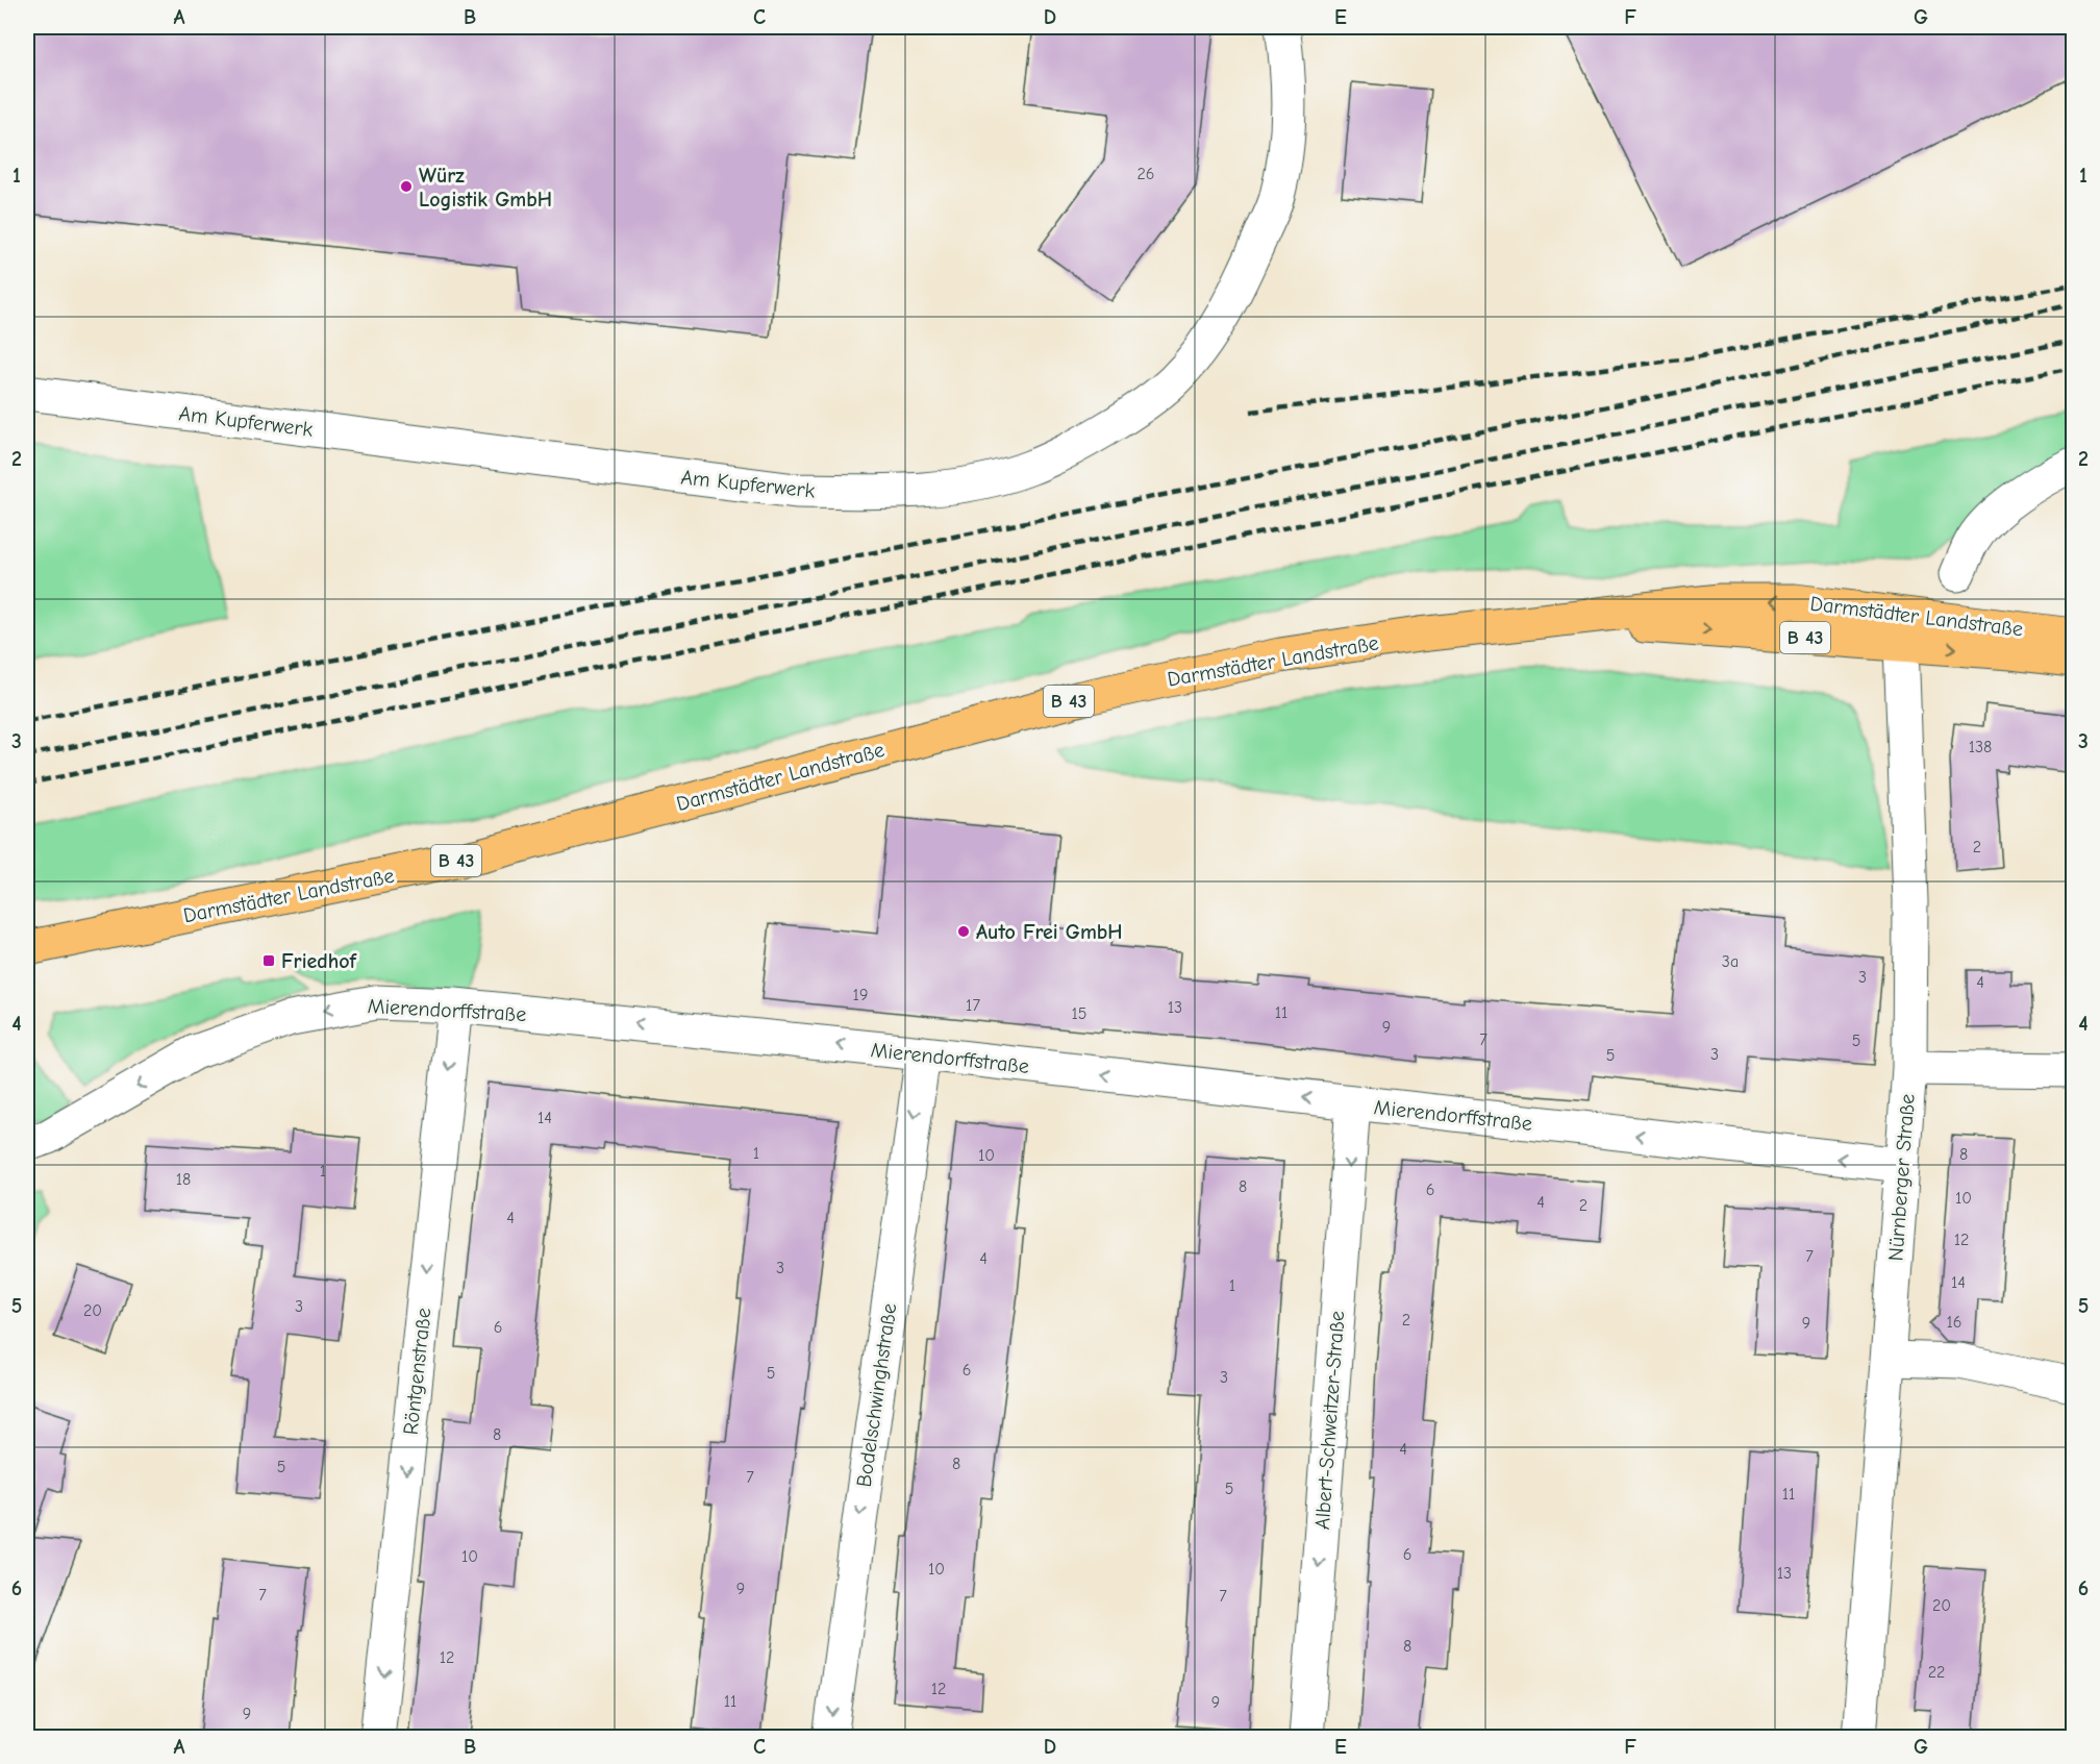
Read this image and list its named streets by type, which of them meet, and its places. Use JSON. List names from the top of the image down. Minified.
{"streets":{"main road":["Darmstädter Landstraße","B 43"],"street":["Am Kupferwerk","Mierendorffstraße","Nürnberger Straße","Röntgenstraße","Bodelschwinghstraße","Albert-Schweitzer-Straße"]},"crossings":[["Darmstädter Landstraße","Nürnberger Straße"],["Mierendorffstraße","Nürnberger Straße"],["Mierendorffstraße","Röntgenstraße"],["Mierendorffstraße","Bodelschwinghstraße"],["Mierendorffstraße","Albert-Schweitzer-Straße"]],"one_way":["Mierendorffstraße","Röntgenstraße","Bodelschwinghstraße","Albert-Schweitzer-Straße"],"places":{"other":["Würz Logistik GmbH","Auto Frei GmbH"],"transit":["Friedhof"]},"house_numbers":["26","138","2","3a","3","4","19","17","13","11","15","9","7","5","3","5","14","1","8","10","1","18","8","6","10","4","2","4","12","7","4","3","14","1","3","20","2","16","9","6","6","5","3","8","4","8","5","7","5","11","6","10","10","13","9","7","7","20","8","12","22","12","11","9","9"],"grid":{"columns":["A","B","C","D","E","F","G"],"rows":["1","2","3","4","5","6"]}}
